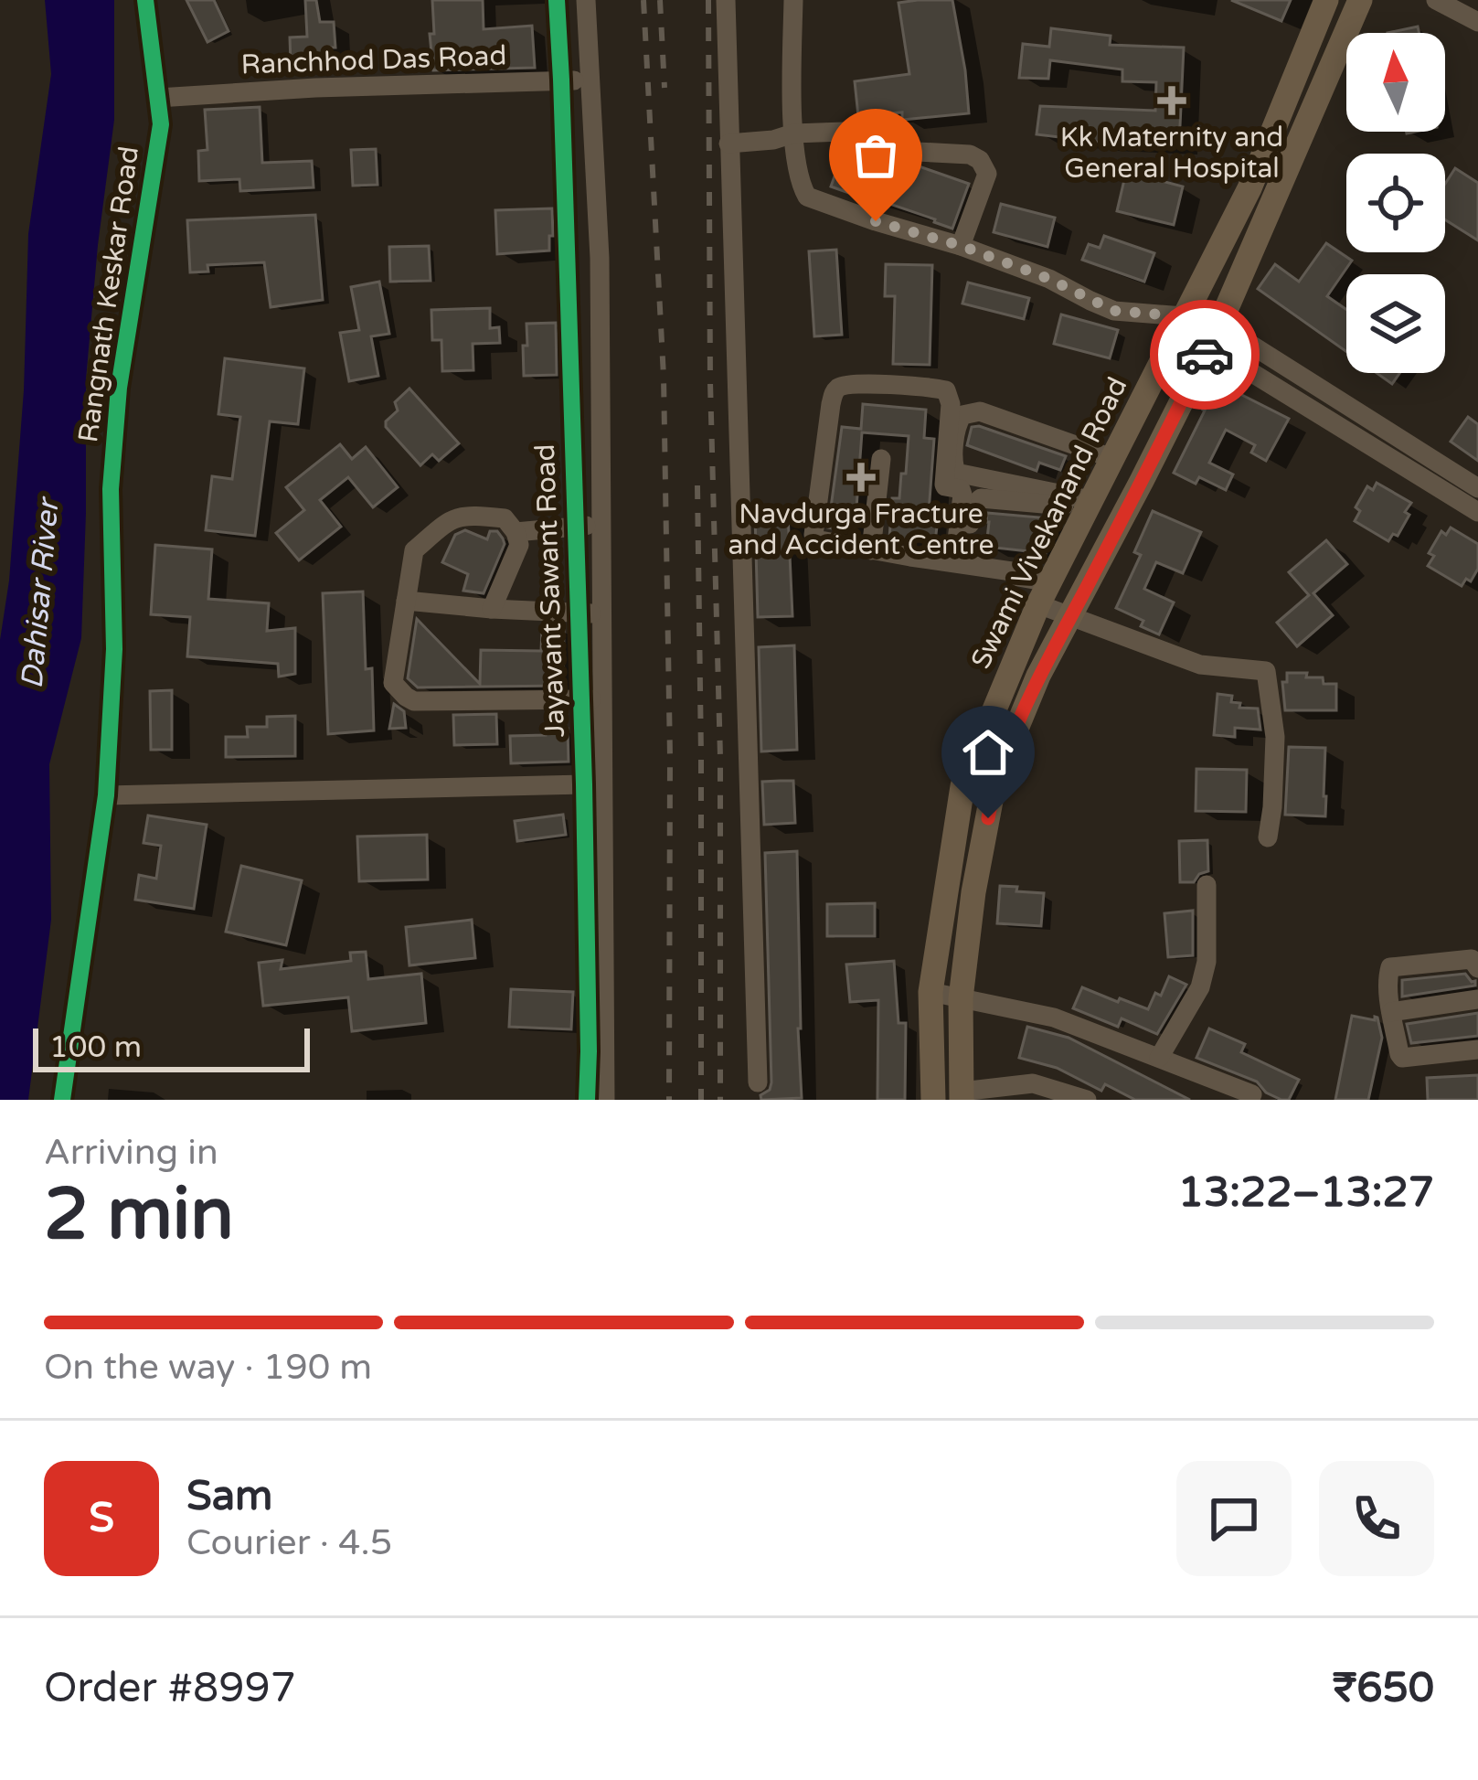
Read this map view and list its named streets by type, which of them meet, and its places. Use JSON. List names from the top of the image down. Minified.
{"streets":{"main road":["Swami Vivekanand Road"],"street":["Ranchhod Das Road","Rangnath Keskar Road","Jayavant Sawant Road"]},"crossings":[["Ranchhod Das Road","Rangnath Keskar Road"],["Ranchhod Das Road","Jayavant Sawant Road"]],"water":["Dahisar River"],"places":{"health":["Kk Maternity and General Hospital","Navdurga Fracture and Accident Centre"]},"scale_bar":"100 m","north":"top","page":{"scale":"100 m","heading":["2 min","Arriving in","13:22–13:27"],"panel":["Sam","Courier · 4.5","Order #8997","₹650"],"bar":"On the way · 190 m","round":"S"}}
